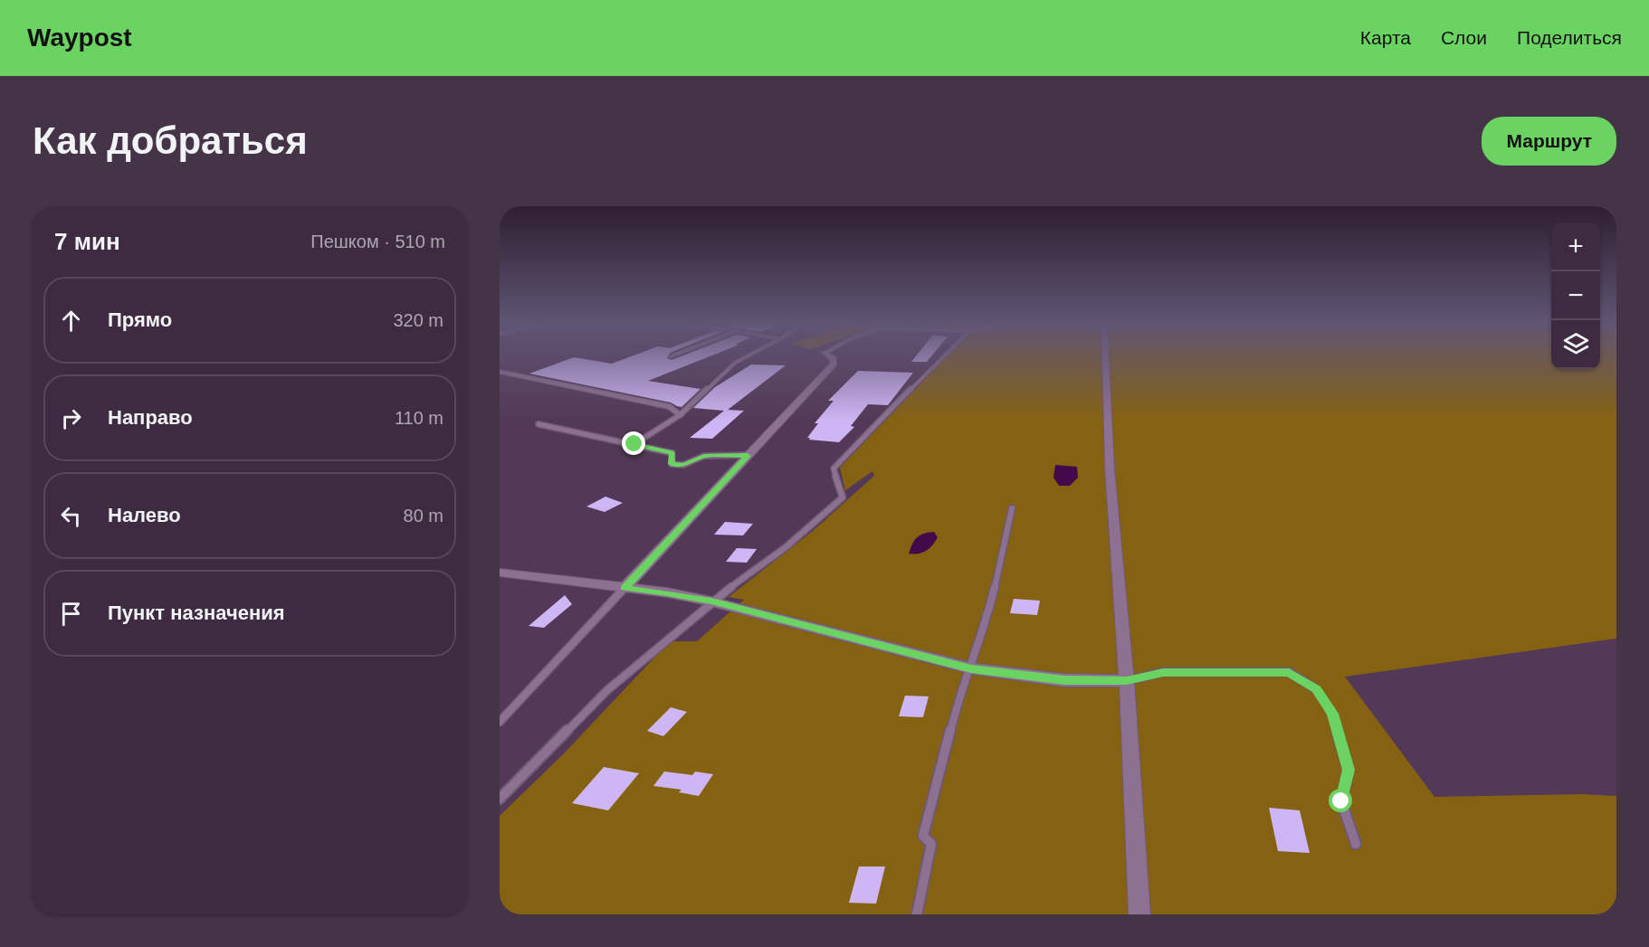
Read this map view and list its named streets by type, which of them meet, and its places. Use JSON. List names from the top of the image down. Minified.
{"page":{"header":"Waypost","nav":["Карта","Слои","Поделиться"],"buttons":"Маршрут","title":"Как добраться","heading":["7 мин","Пешком · 510 m"],"map_buttons":["+","−"],"list":[["Прямо","320 m"],["Направо","110 m"],["Налево","80 m"],"Пункт назначения"]}}
